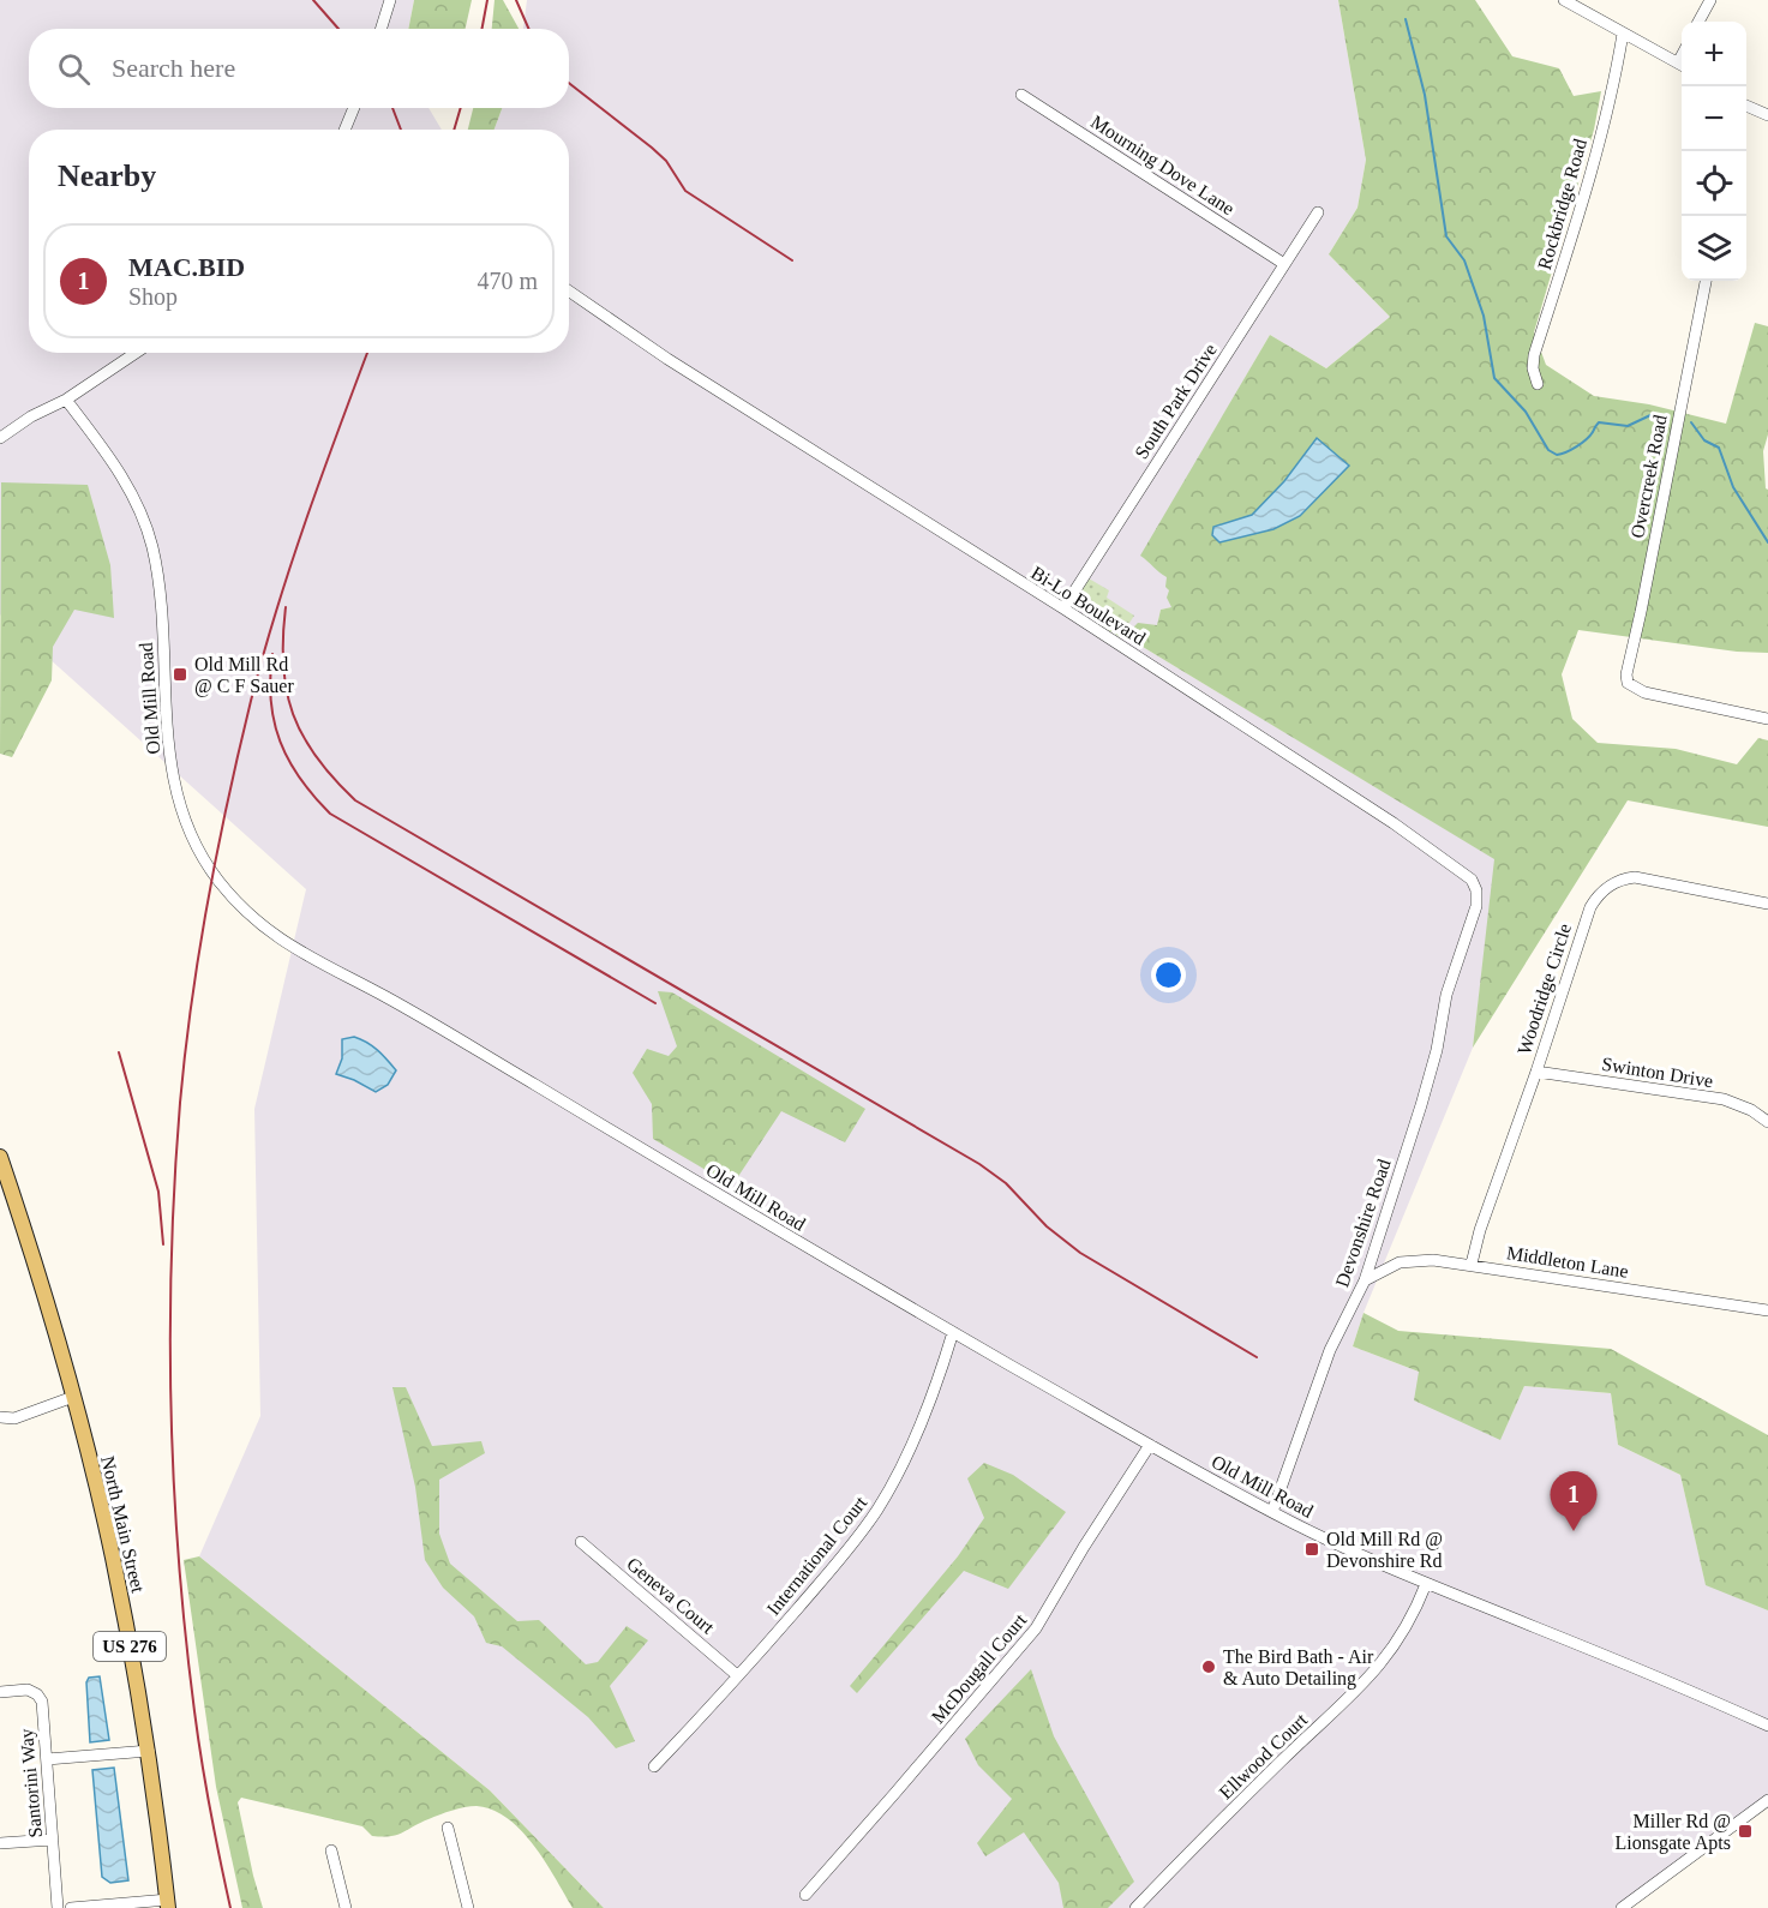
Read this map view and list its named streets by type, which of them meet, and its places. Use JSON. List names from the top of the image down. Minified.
{"streets":{"main road":["North Main Street","US 276"],"street":["Mourning Dove Lane","Rockbridge Road","South Park Drive","Overcreek Road","Bi-Lo Boulevard","Old Mill Road","Woodridge Circle","Swinton Drive","Devonshire Road","Middleton Lane","International Court","Geneva Court","McDougall Court","Ellwood Court","Santorini Way"]},"crossings":[["Mourning Dove Lane","South Park Drive"],["South Park Drive","Bi-Lo Boulevard"],["Bi-Lo Boulevard","Devonshire Road"],["Old Mill Road","Devonshire Road"],["Old Mill Road","International Court"],["Old Mill Road","McDougall Court"],["Old Mill Road","Ellwood Court"],["Woodridge Circle","Swinton Drive"],["Woodridge Circle","Middleton Lane"],["Devonshire Road","Middleton Lane"],["International Court","Geneva Court"]],"places":{"transit":["Old Mill Rd @ C F Sauer","Old Mill Rd @ Devonshire Rd","Miller Rd @ Lionsgate Apts"],"other":["The Bird Bath - Air & Auto Detailing"]},"page":{"map_buttons":["+","−"],"search":"Search here","heading":"Nearby","list":[{"mark":"1","name":"MAC.BID","note":"Shop","value":"470 m"}],"pins":"1"}}
